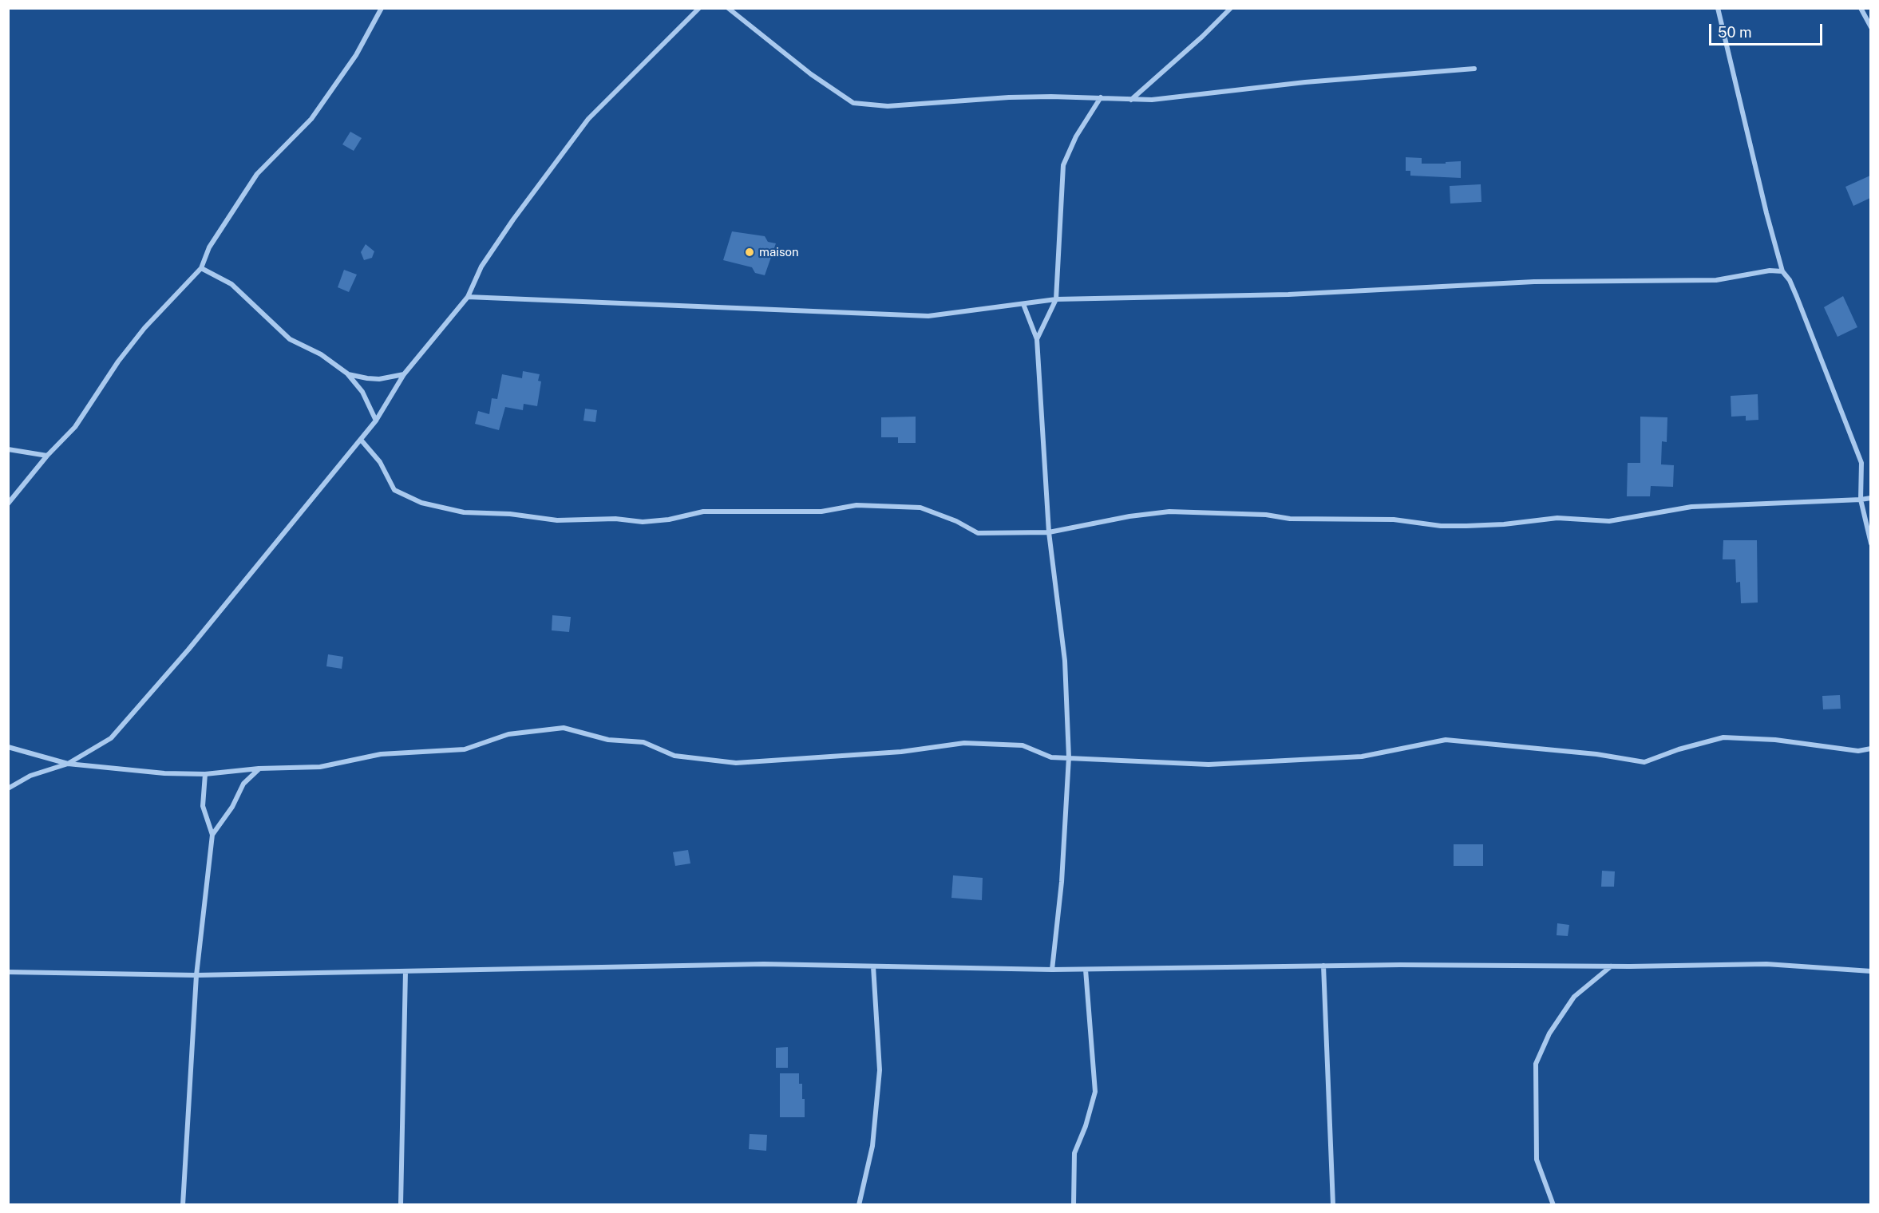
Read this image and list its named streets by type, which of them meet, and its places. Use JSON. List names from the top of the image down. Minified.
{"places":["maison"],"scale_bar":"50 m"}
